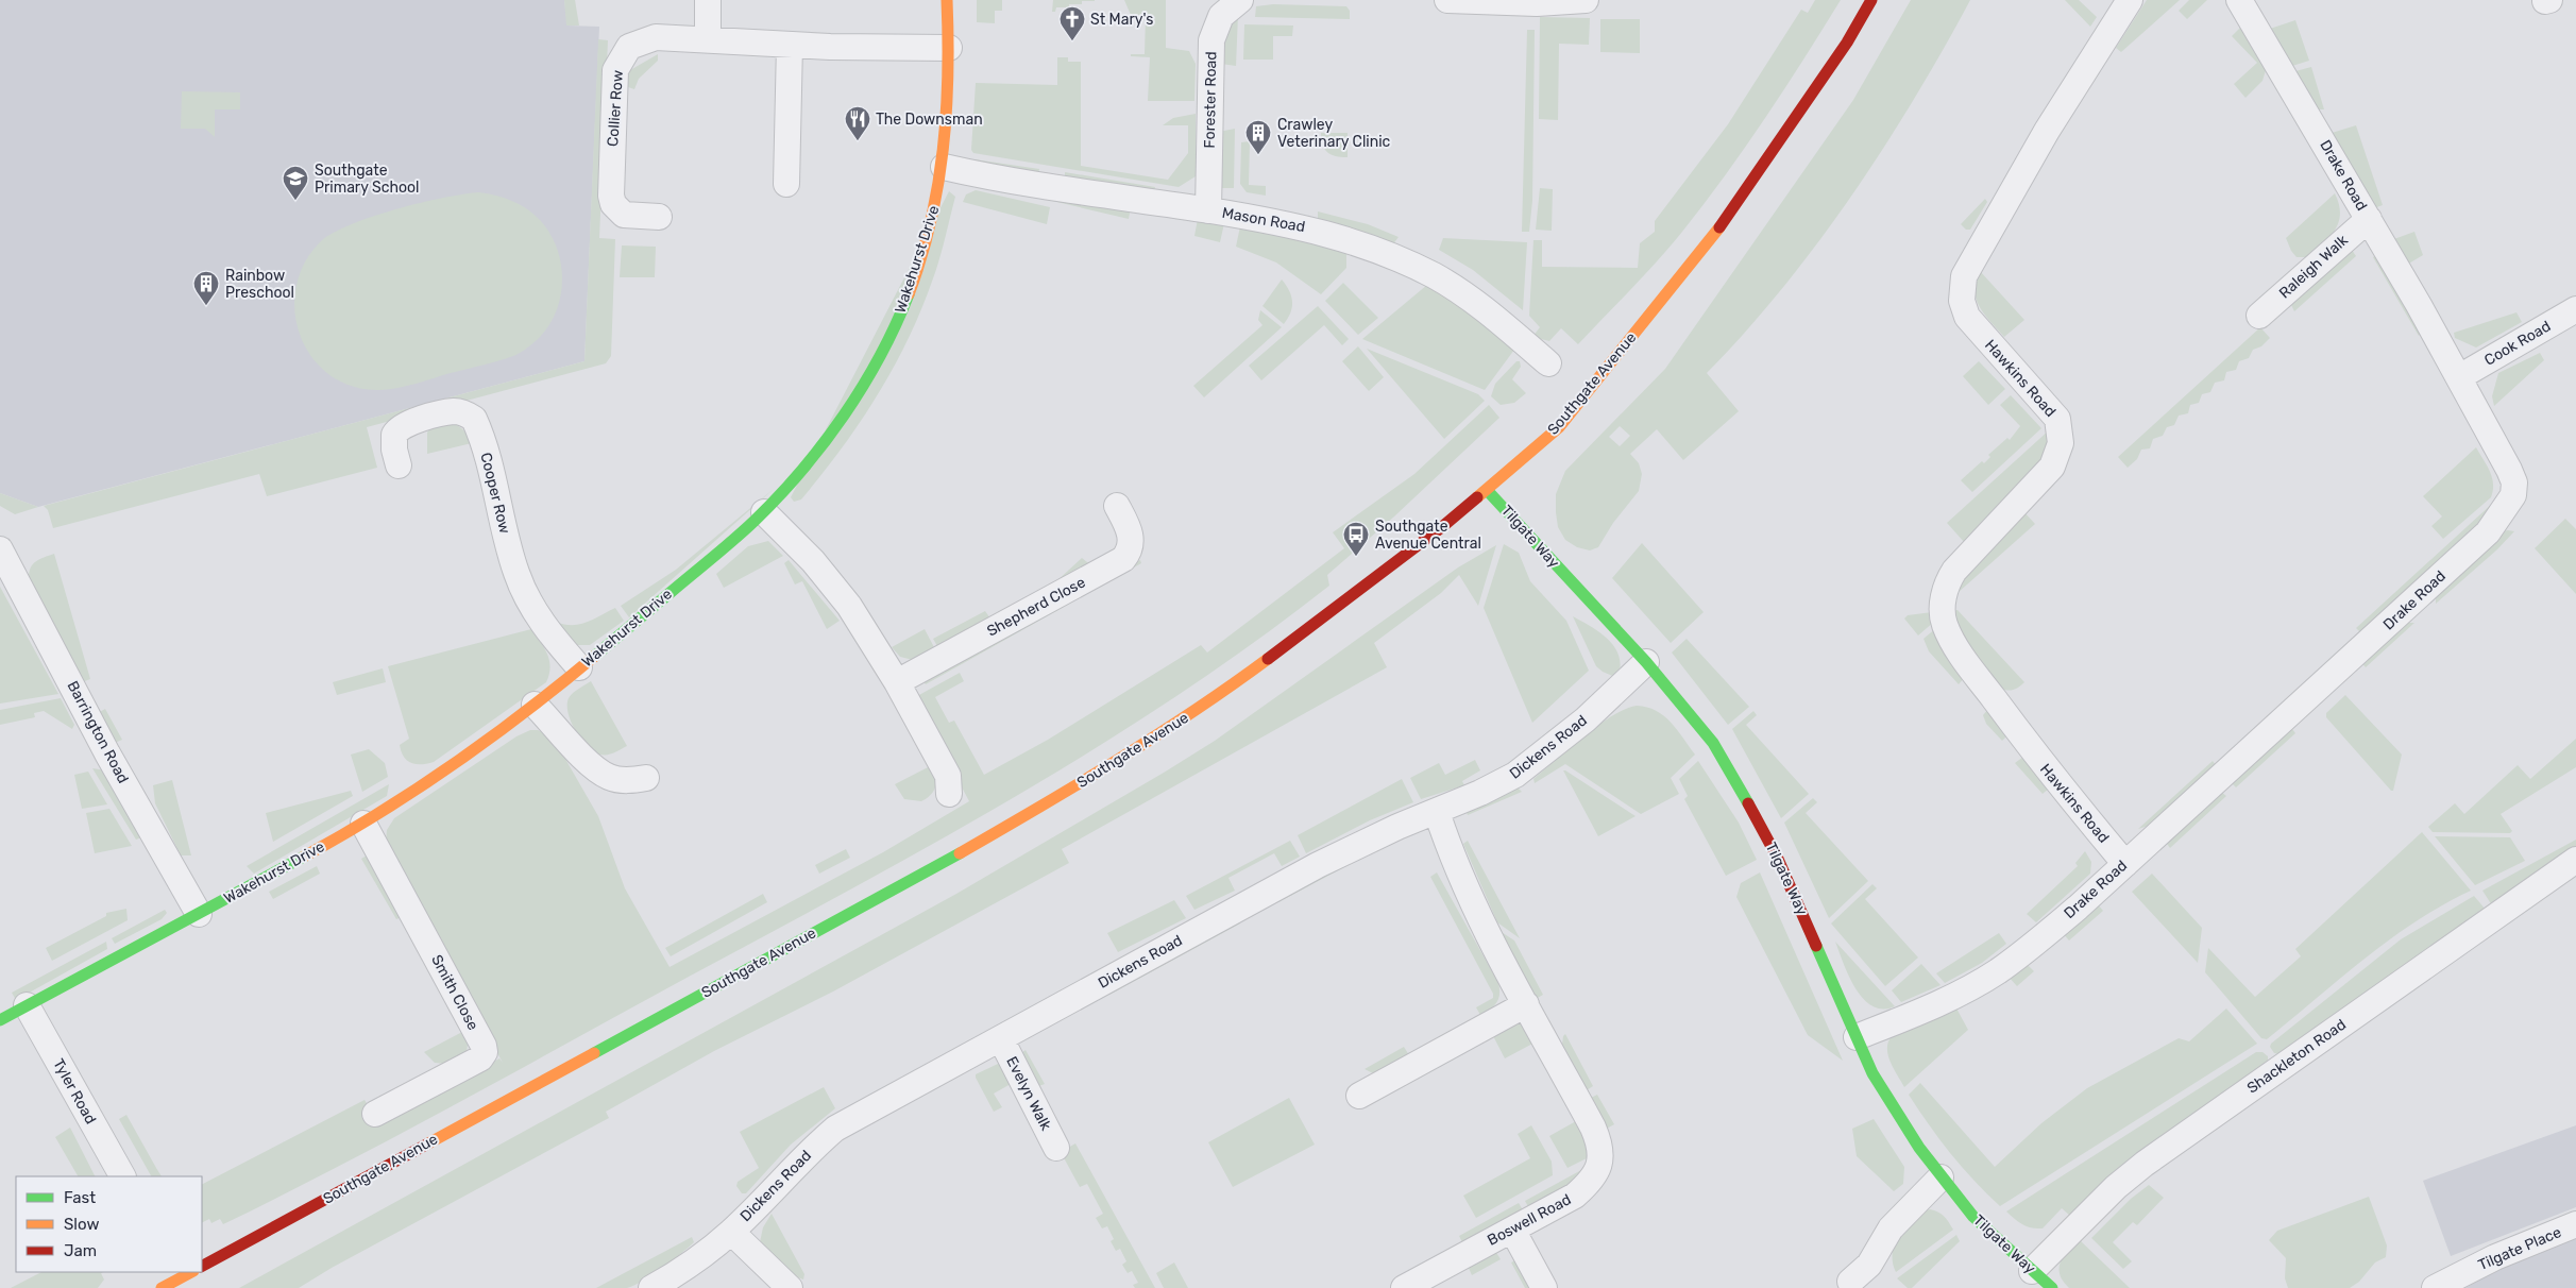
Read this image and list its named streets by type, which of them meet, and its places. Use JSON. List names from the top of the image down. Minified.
{"streets":{"street":["Forester Road","Collier Row","Drake Road","Mason Road","Wakehurst Drive","Raleigh Walk","Cook Road","Hawkins Road","Southgate Avenue","Cooper Row","Tilgate Way","Shepherd Close","Barrington Road","Dickens Road","Smith Close","Shackleton Road","Tyler Road","Evelyn Walk","Boswell Road","Tilgate Place"]},"crossings":[["Forester Road","Mason Road"],["Collier Row","Wakehurst Drive"],["Drake Road","Raleigh Walk"],["Drake Road","Cook Road"],["Drake Road","Hawkins Road"],["Drake Road","Tilgate Way"],["Mason Road","Wakehurst Drive"],["Wakehurst Drive","Cooper Row"],["Wakehurst Drive","Barrington Road"],["Wakehurst Drive","Smith Close"],["Wakehurst Drive","Tyler Road"],["Southgate Avenue","Tilgate Way"],["Tilgate Way","Dickens Road"],["Tilgate Way","Shackleton Road"],["Dickens Road","Evelyn Walk"],["Dickens Road","Boswell Road"]],"places":{"church":["St Mary's"],"restaurant":["The Downsman"],"building":["Crawley Veterinary Clinic","Rainbow Preschool"],"school or university":["Southgate Primary School"],"bus stop":["Southgate Avenue Central"]},"legend":["Fast","Slow","Jam"]}
